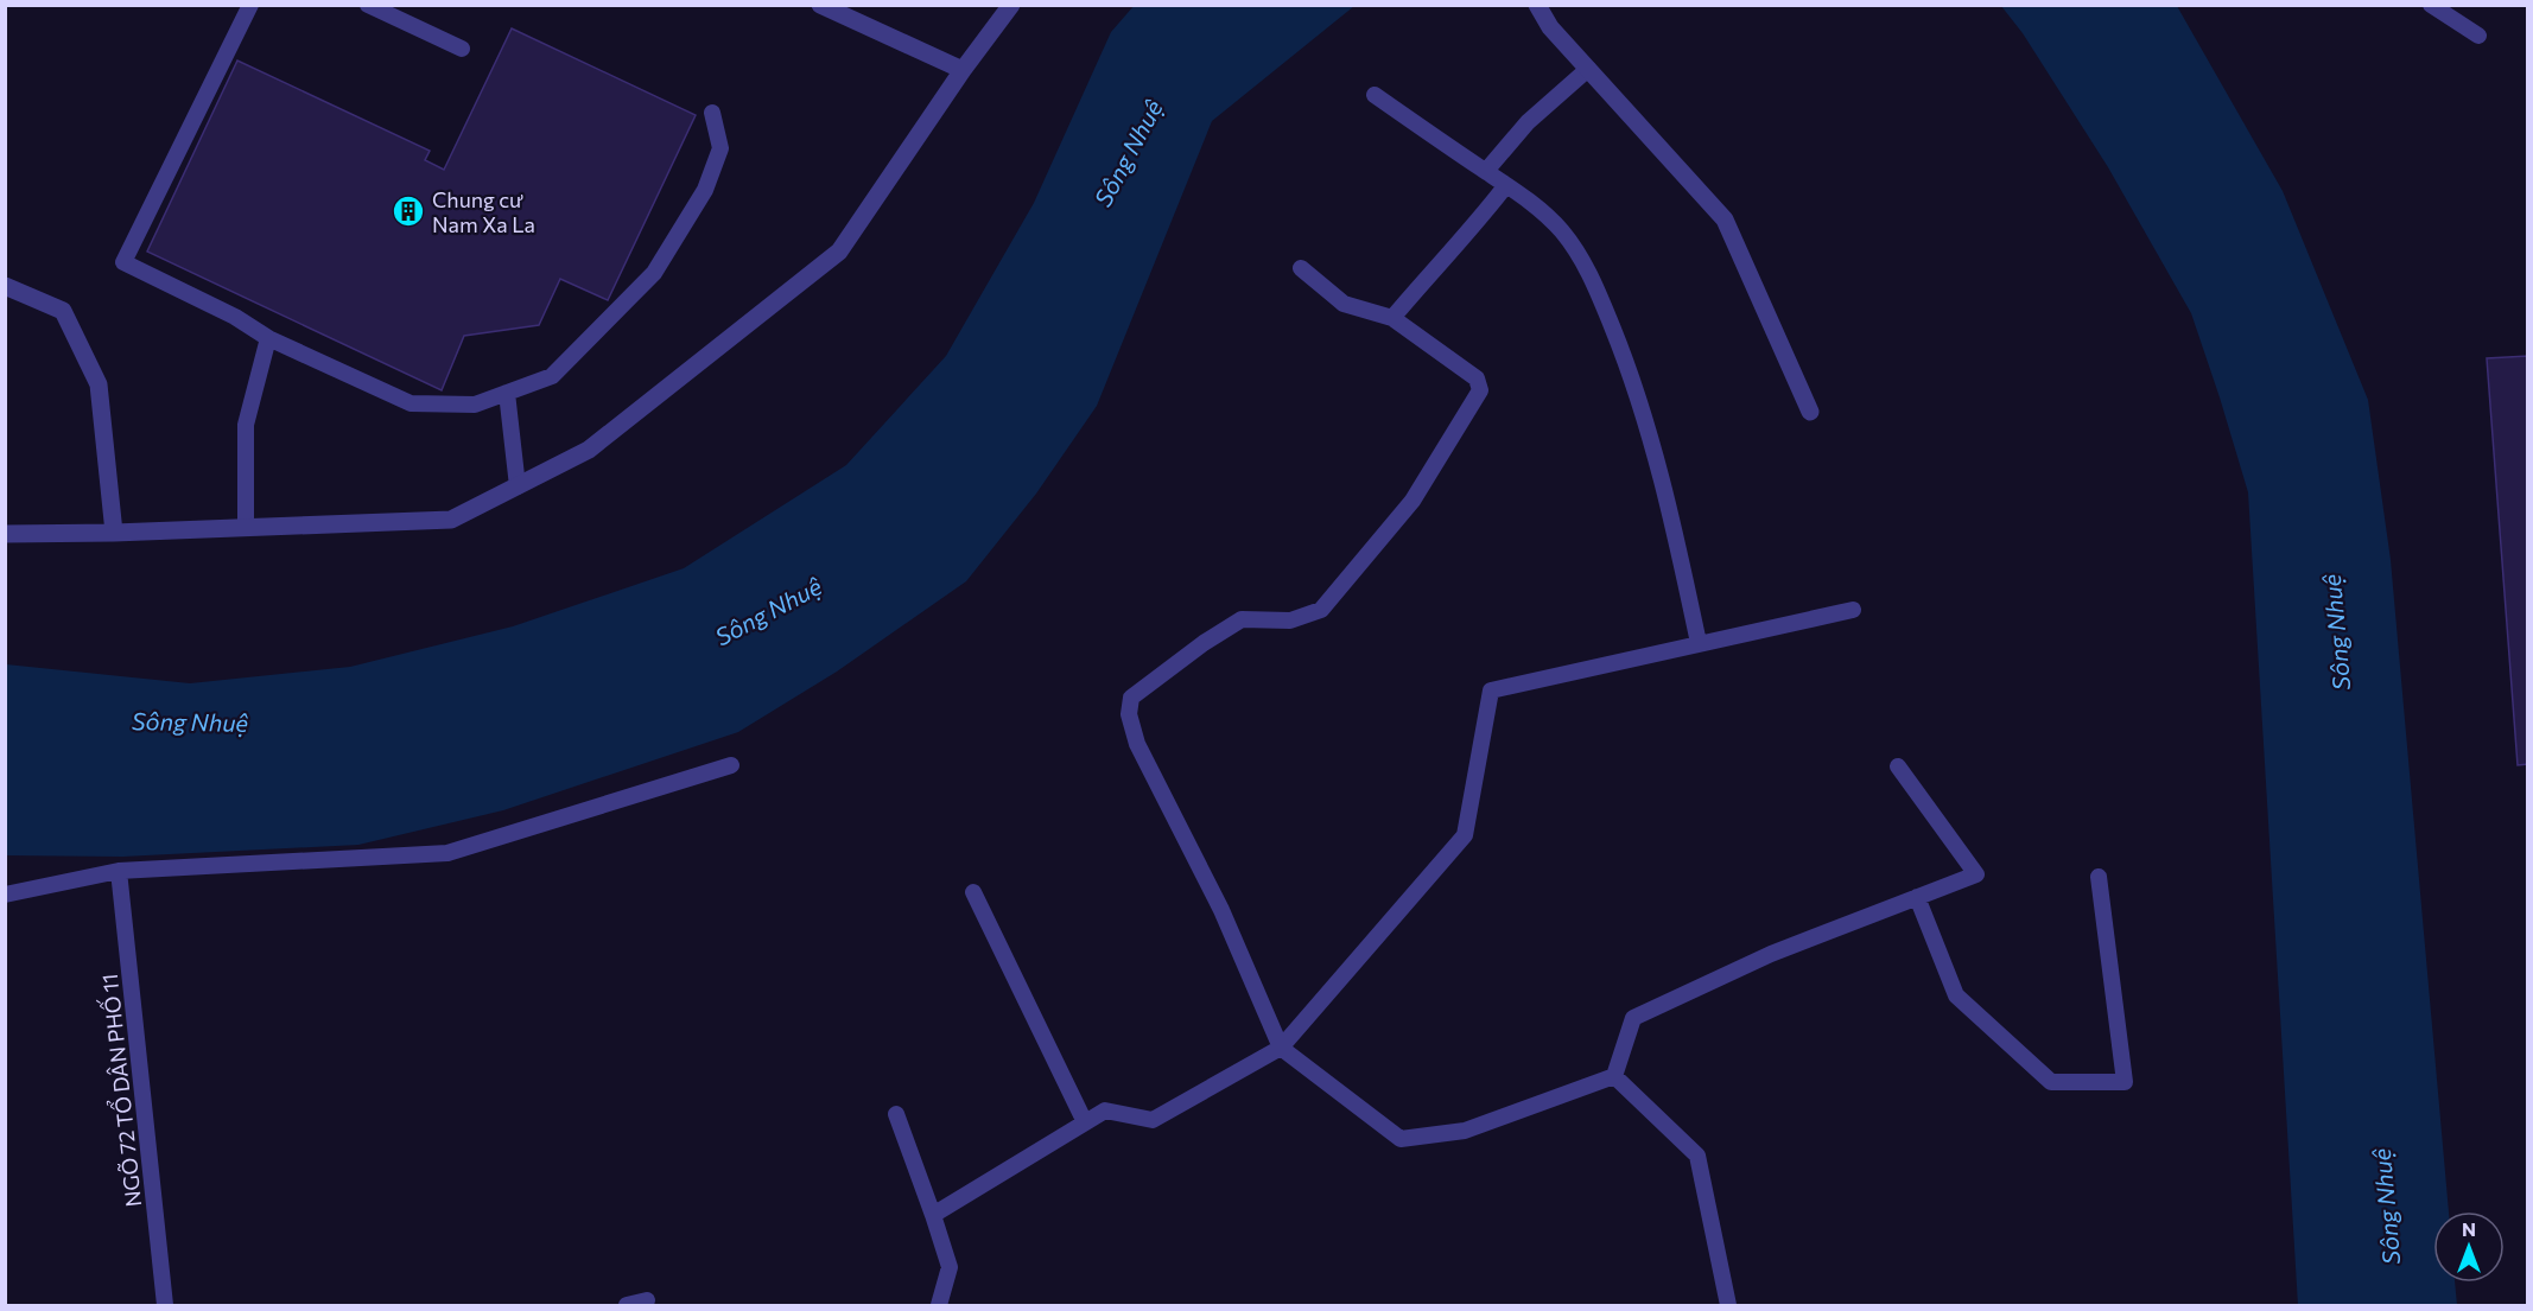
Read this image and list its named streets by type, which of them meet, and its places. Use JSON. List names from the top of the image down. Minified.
{"streets":{"lane":["NGÕ 72 TỔ DÂN PHỐ 11"]},"water":["Sông Nhuệ"],"places":{"building":["Chung cư Nam Xa La"]},"north":"top"}
